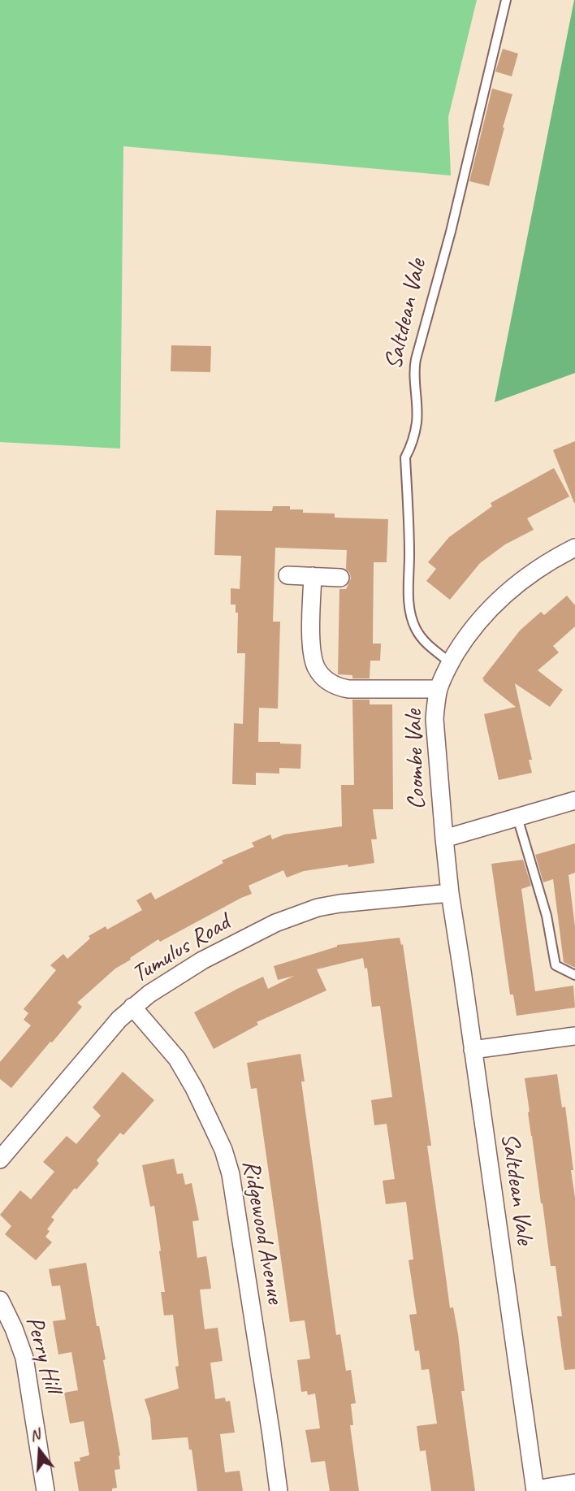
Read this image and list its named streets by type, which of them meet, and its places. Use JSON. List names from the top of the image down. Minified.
{"streets":{"street":["Saltdean Vale","Coombe Vale","Tumulus Road","Ridgewood Avenue","Perry Hill"]},"crossings":[["Saltdean Vale","Coombe Vale"],["Saltdean Vale","Tumulus Road"],["Coombe Vale","Tumulus Road"],["Tumulus Road","Ridgewood Avenue"]],"north":"top"}
